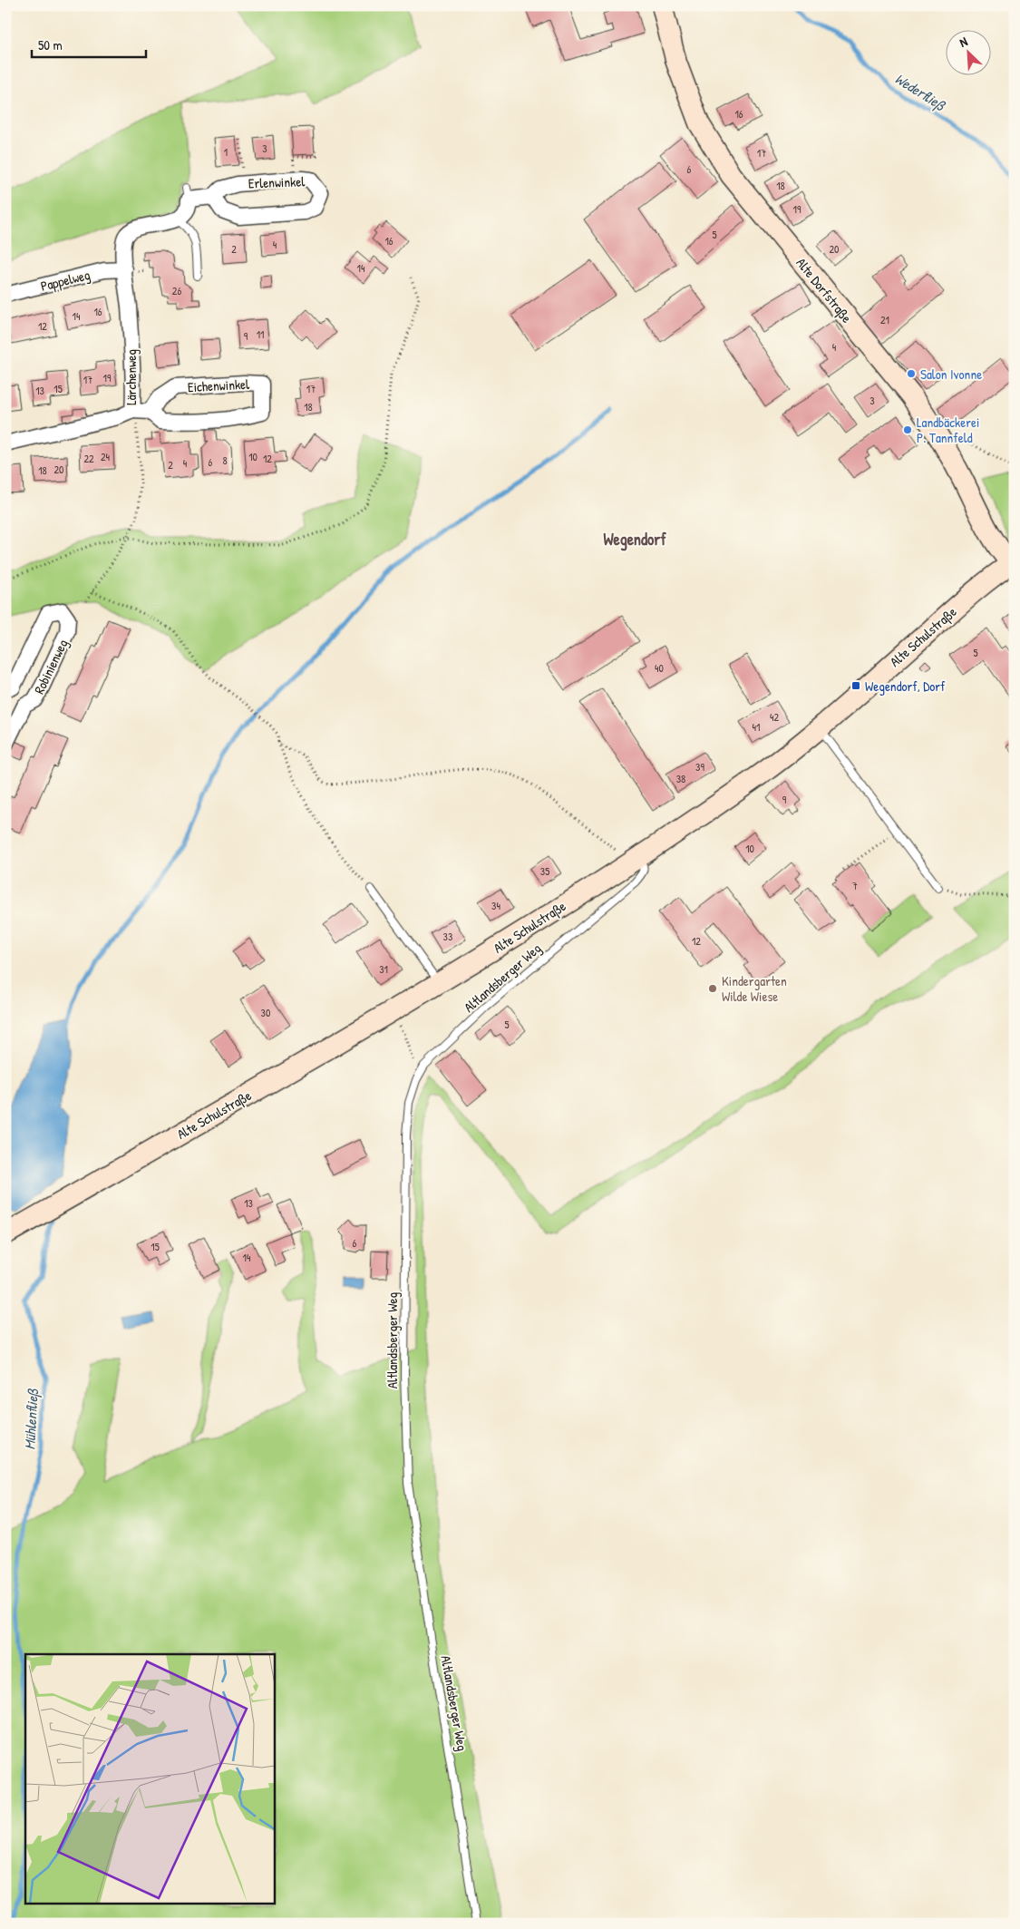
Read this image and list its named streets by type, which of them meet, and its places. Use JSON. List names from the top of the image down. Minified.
{"streets":{"street":["Erlenwinkel","Pappelweg","Alte Dorfstraße","Lärchenweg","Eichenwinkel","Alte Schulstraße","Robinienweg"],"lane":["Altlandsberger Weg"]},"crossings":[["Pappelweg","Lärchenweg"],["Alte Dorfstraße","Alte Schulstraße"],["Lärchenweg","Eichenwinkel"],["Alte Schulstraße","Altlandsberger Weg"]],"districts":["Wegendorf"],"water":["Wederfließ","Mühlenfließ"],"places":{"other":["Salon Ivonne","Landbäckerei P. Tannfeld","Kindergarten Wilde Wiese"],"transit":["Wegendorf, Dorf"]},"house_numbers":["16","3","1","17","6","18","19","5","16","4","2","20","14","26","16","14","21","12","11","9","4","19","17","15","17","13","3","18","24","10","22","12","8","6","4","2","20","18","5","40","42","41","39","38","9","10","35","7","34","33","12","31","30","5","13","6","15","14"],"scale_bar":"50 m","north":"top left"}
